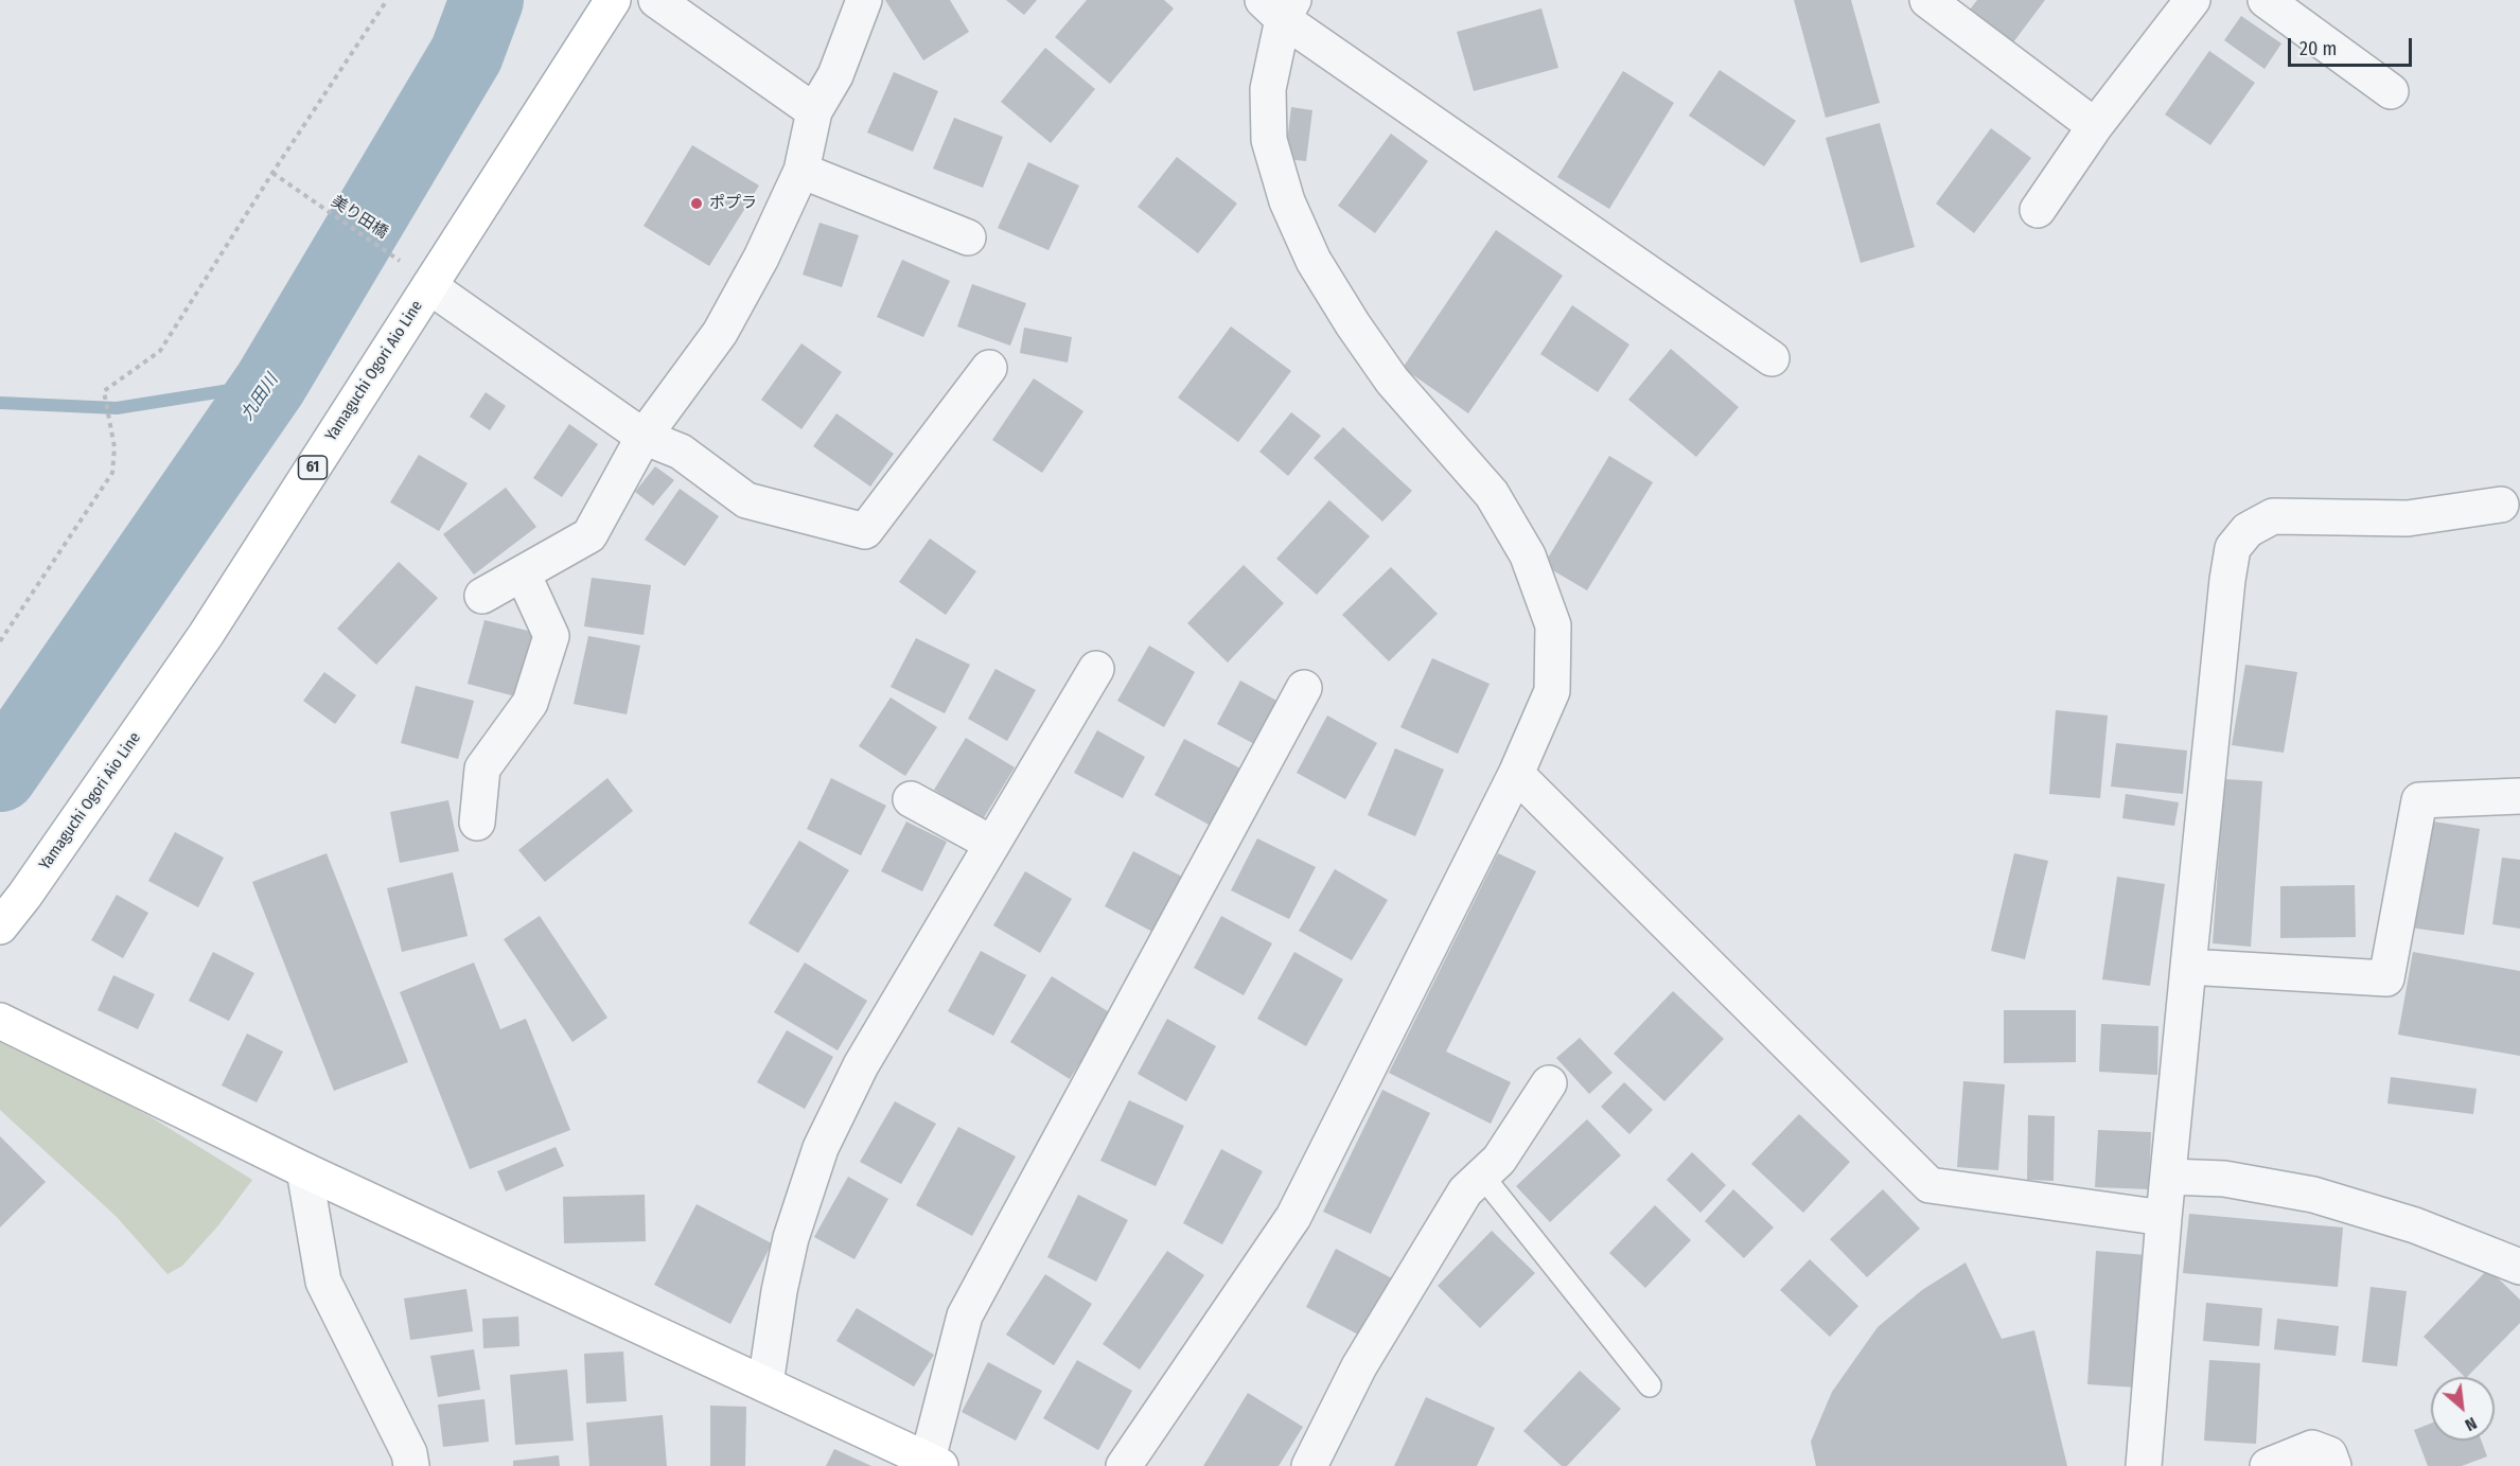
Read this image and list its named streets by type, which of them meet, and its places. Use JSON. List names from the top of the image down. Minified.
{"streets":{"main road":["Yamaguchi Ogori Aio Line","61"],"path":["美り田橋"]},"water":["九田川"],"places":["ポプラ"],"scale_bar":"20 m","north":"bottom right"}
